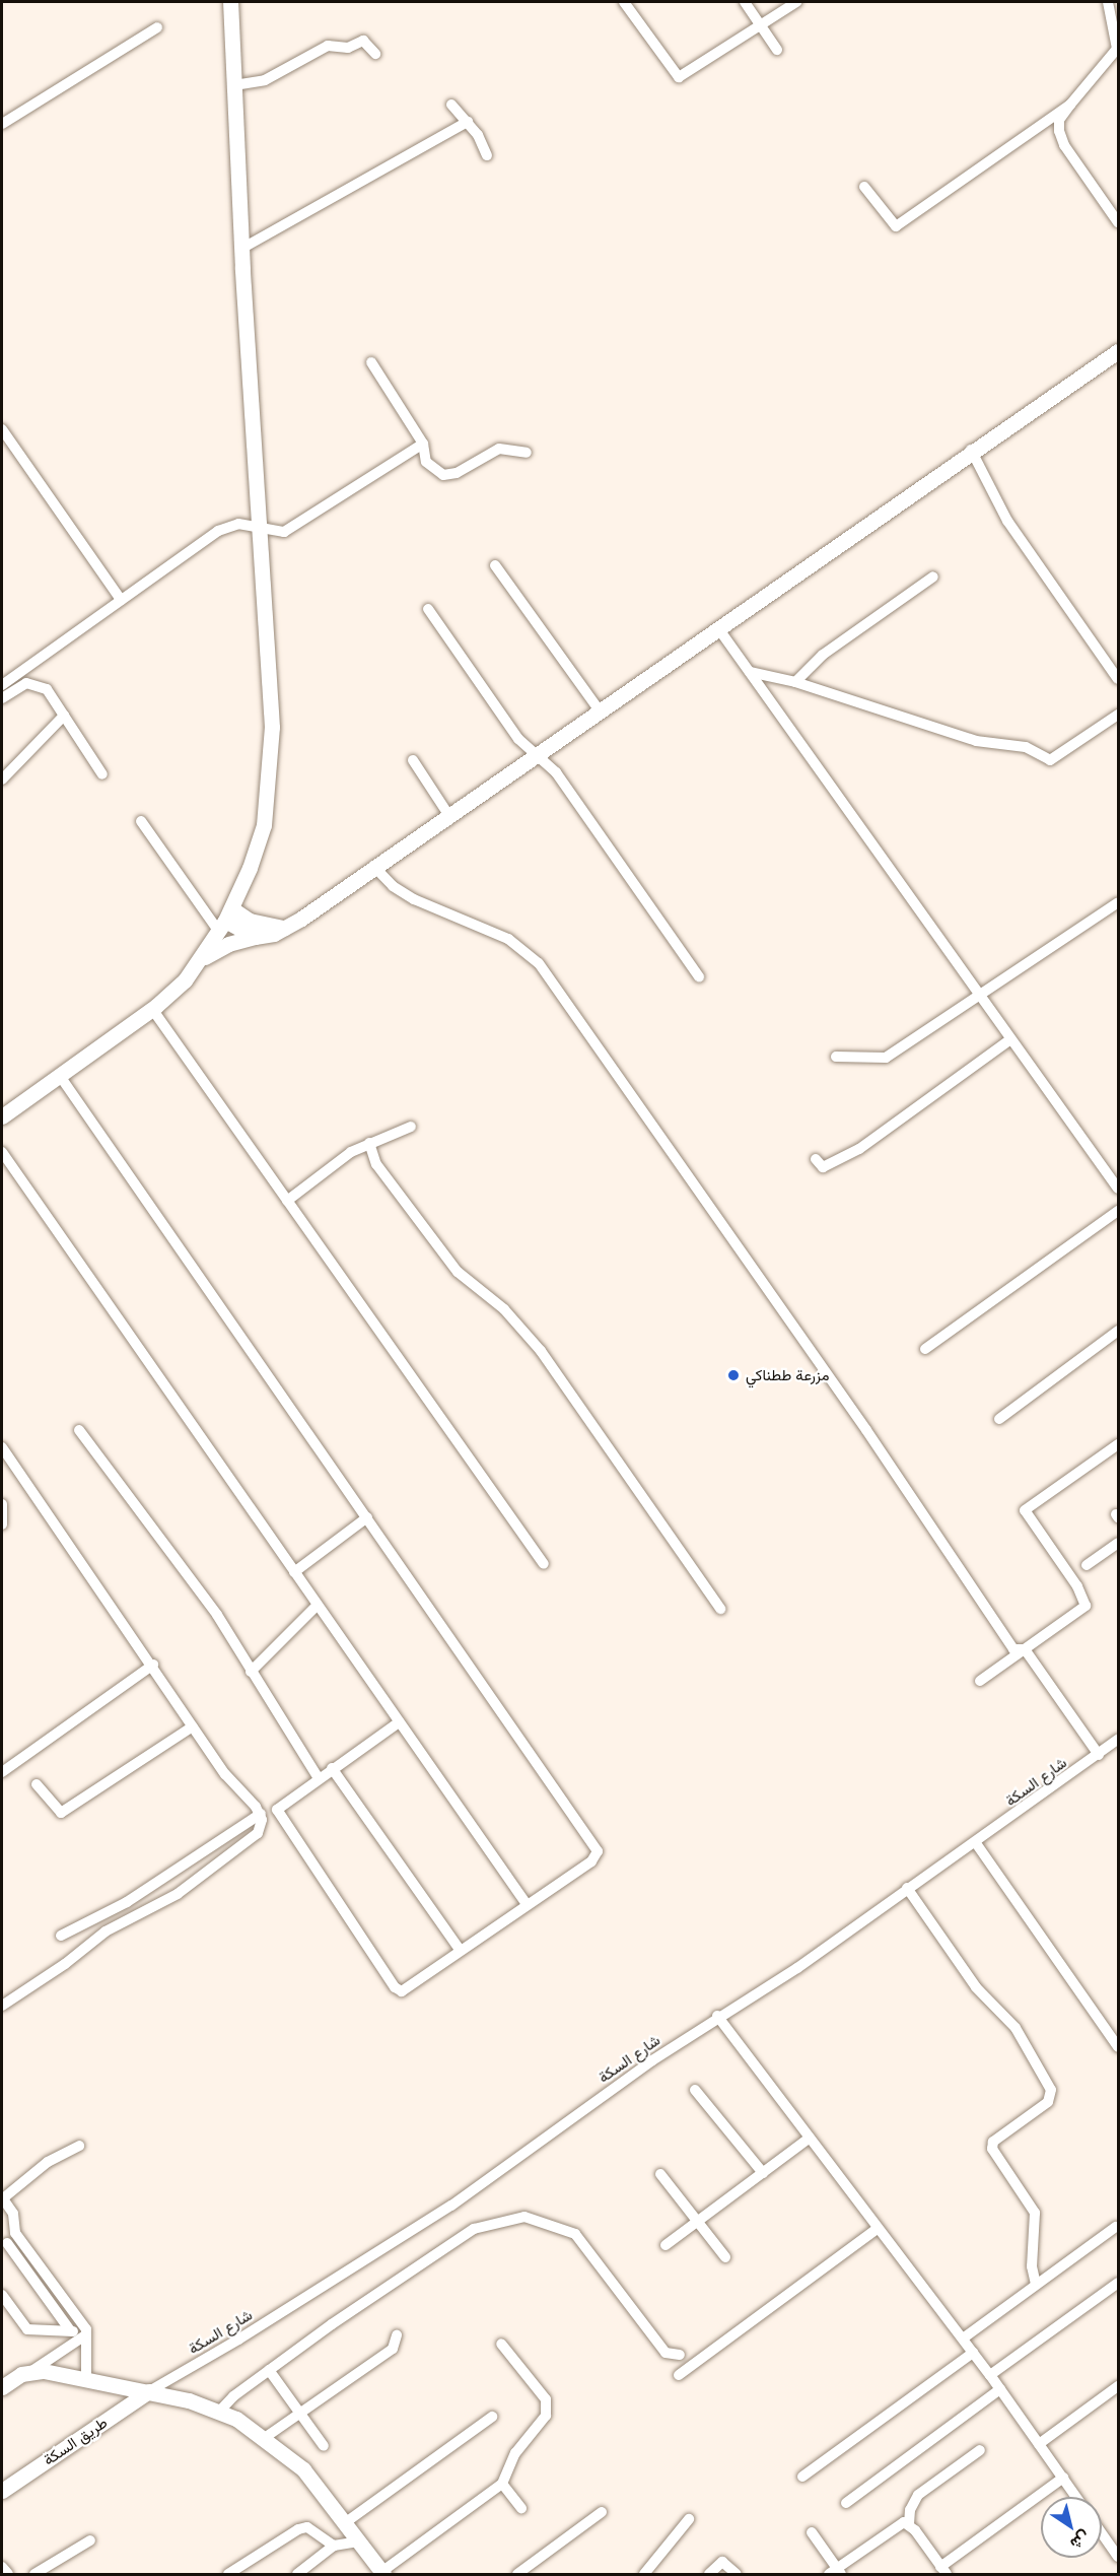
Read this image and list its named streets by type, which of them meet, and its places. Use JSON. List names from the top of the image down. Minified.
{"streets":{"main road":["طريق السكة"],"street":["شارع السكة"]},"crossings":[["شارع السكة","طريق السكة"]],"places":["مزرعة ططناكي"],"north":"bottom right"}
